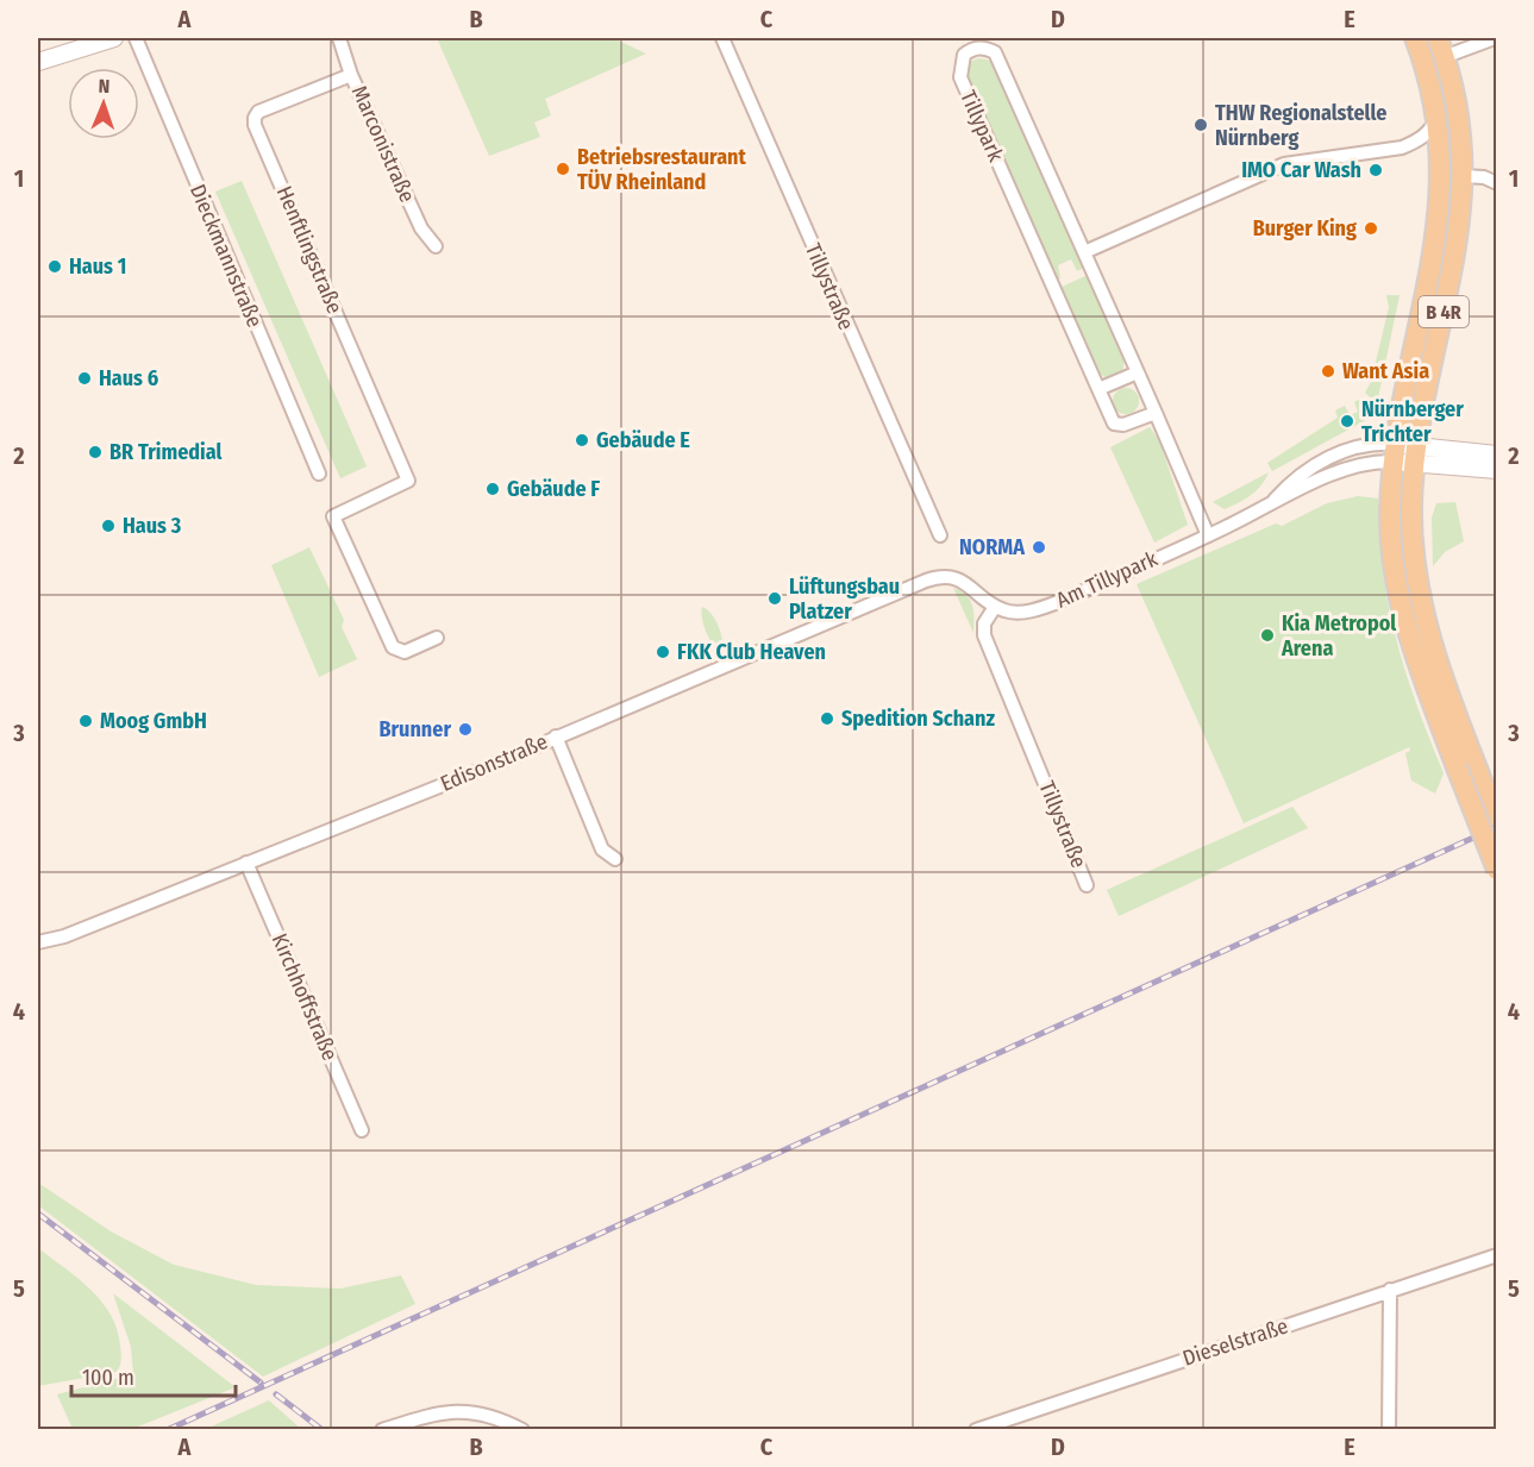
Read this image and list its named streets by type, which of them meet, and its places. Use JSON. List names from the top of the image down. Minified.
{"streets":{"main road":["B 4R"],"street":["Tillypark","Marconistraße","Henftlingstraße","Dieckmannstraße","Tillystraße","Am Tillypark","Edisonstraße","Kirchhoffstraße","Dieselstraße"]},"crossings":[["Tillypark","Am Tillypark"],["Marconistraße","Henftlingstraße"],["Tillystraße","Am Tillypark"],["Tillystraße","Edisonstraße"],["B 4R","Am Tillypark"],["Am Tillypark","Edisonstraße"],["Edisonstraße","Kirchhoffstraße"]],"places":["THW Regionalstelle Nürnberg","Betriebsrestaurant TÜV Rheinland","IMO Car Wash","Burger King","Haus 1","Want Asia","Haus 6","Nürnberger Trichter","Gebäude E","BR Trimedial","Gebäude F","Haus 3","NORMA","Lüftungsbau Platzer","Kia Metropol Arena","FKK Club Heaven","Spedition Schanz","Moog GmbH","Brunner"],"scale_bar":"100 m","north":"top","grid":{"columns":["A","B","C","D","E"],"rows":["1","2","3","4","5"]}}
